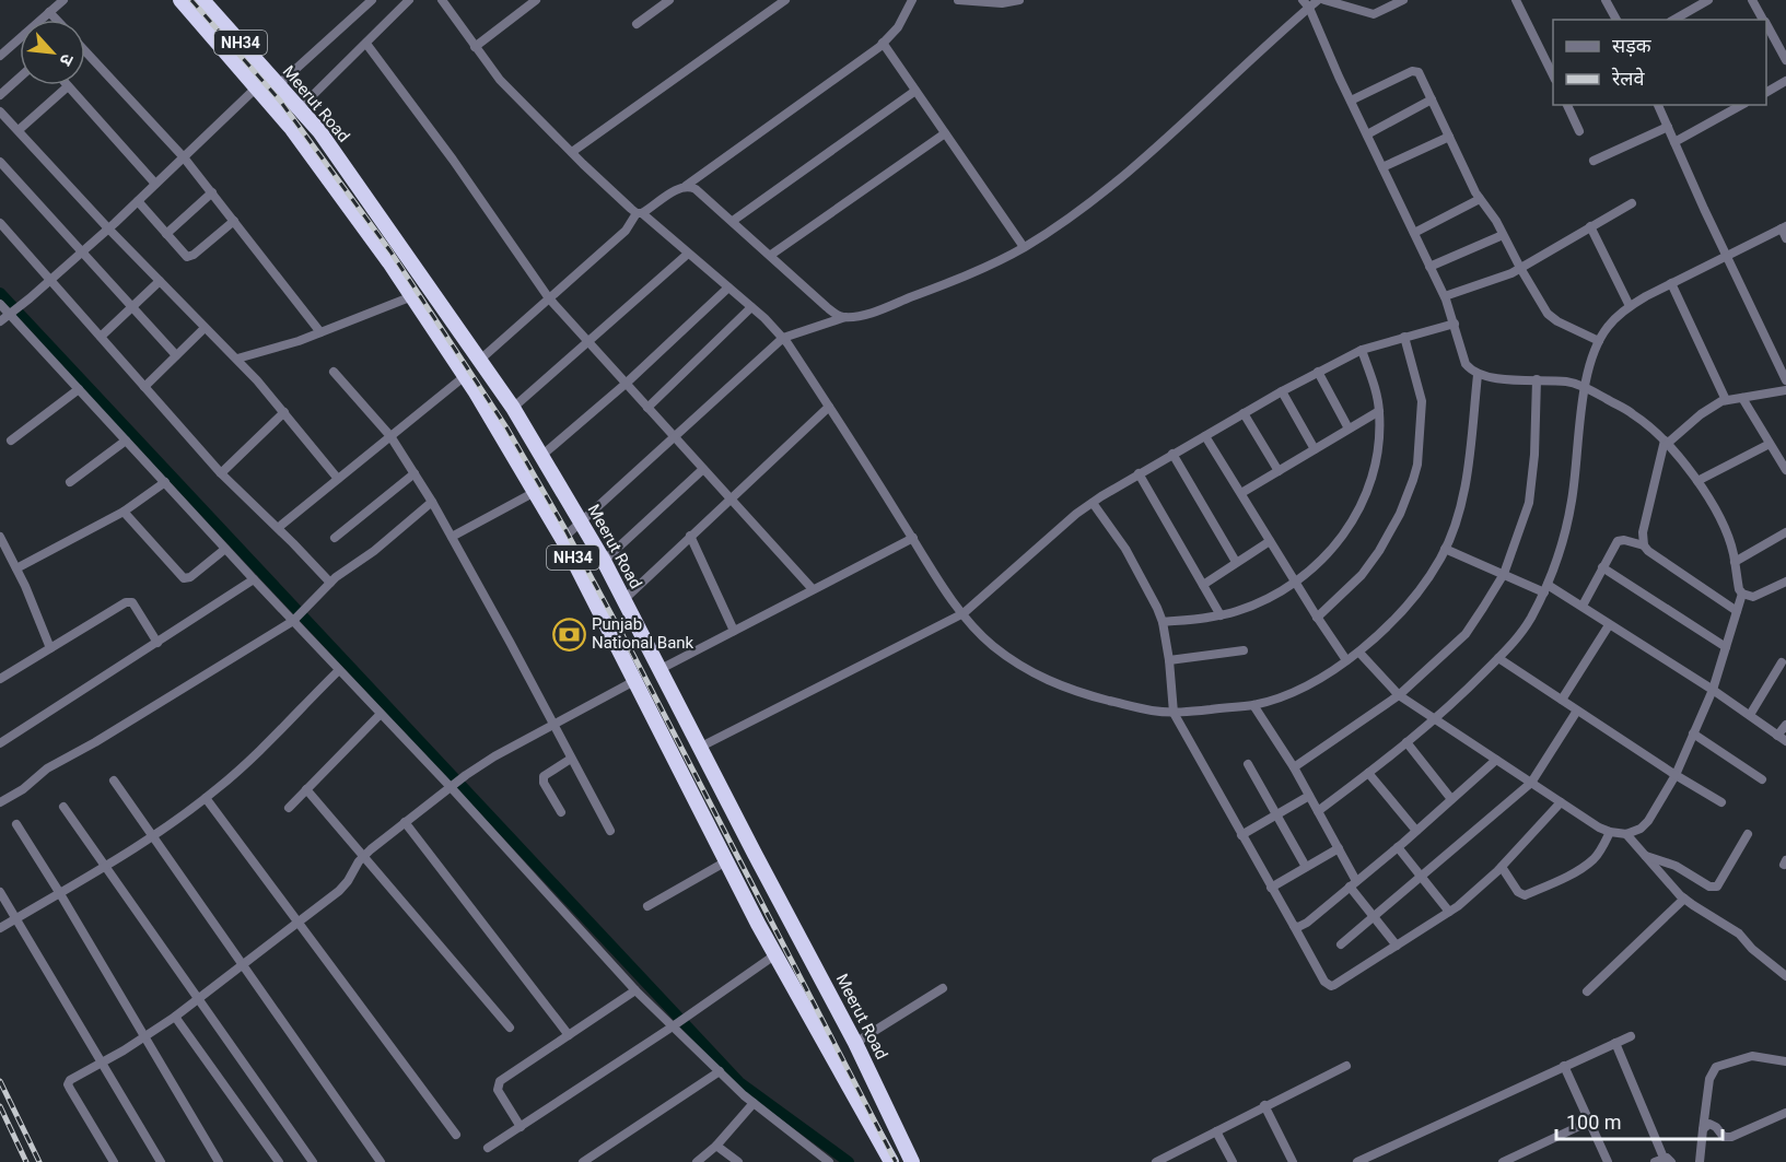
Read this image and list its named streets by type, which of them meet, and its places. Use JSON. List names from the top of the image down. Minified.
{"streets":{"highway":["NH34","Meerut Road"]},"places":{"bank":["Punjab National Bank"]},"legend":["सड़क","रेलवे"],"scale_bar":"100 m","north":"bottom right"}
